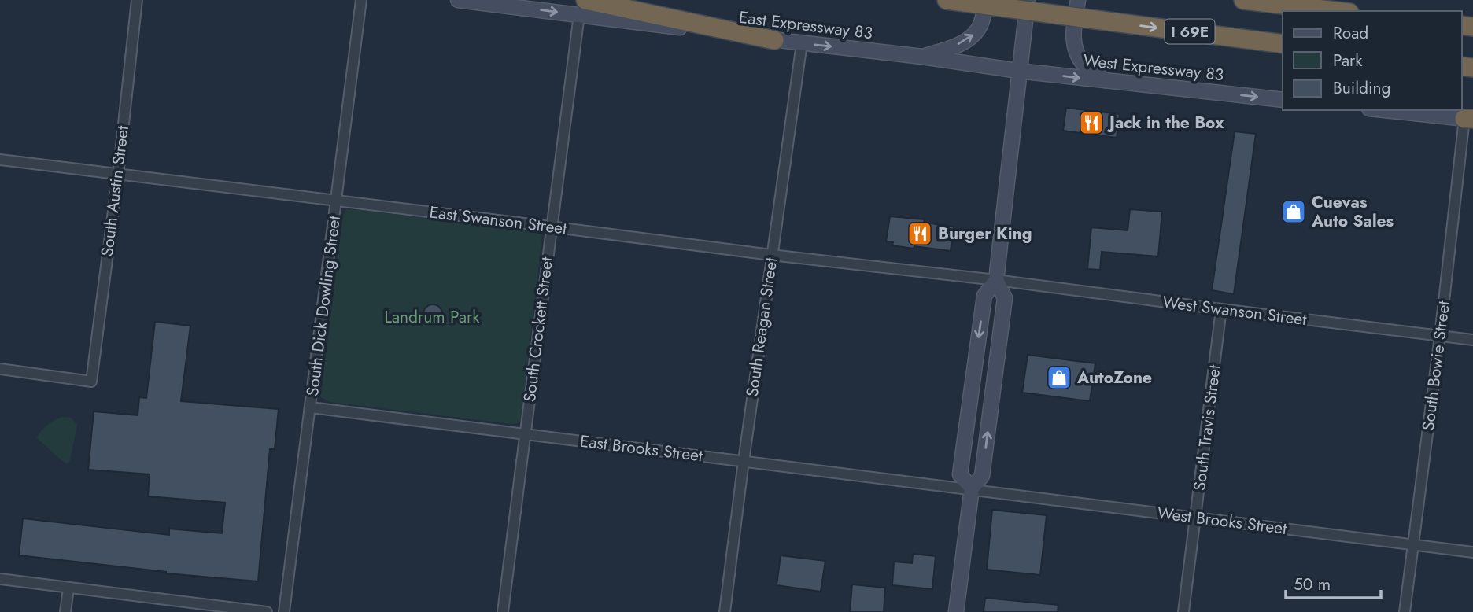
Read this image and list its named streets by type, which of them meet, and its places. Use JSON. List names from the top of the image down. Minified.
{"streets":{"highway":["I 69E"],"main road":["East Expressway 83","West Expressway 83"],"street":["South Austin Street","East Swanson Street","South Dick Dowling Street","West Swanson Street","South Reagan Street","South Crockett Street","South Bowie Street","South Travis Street","East Brooks Street","West Brooks Street"]},"crossings":[["East Expressway 83","West Expressway 83"],["East Expressway 83","South Reagan Street"],["South Austin Street","East Swanson Street"],["East Swanson Street","South Dick Dowling Street"],["East Swanson Street","West Swanson Street"],["East Swanson Street","South Reagan Street"],["East Swanson Street","South Crockett Street"],["South Dick Dowling Street","East Brooks Street"],["West Swanson Street","South Bowie Street"],["West Swanson Street","South Travis Street"],["South Reagan Street","East Brooks Street"],["South Crockett Street","East Brooks Street"],["South Bowie Street","West Brooks Street"],["South Travis Street","West Brooks Street"],["East Brooks Street","West Brooks Street"]],"one_way":["East Expressway 83","West Expressway 83"],"parks":["Landrum Park"],"places":{"restaurant":["Jack in the Box","Burger King"],"shop":["Cuevas Auto Sales","AutoZone"]},"legend":["Road","Park","Building"],"scale_bar":"50 m"}
